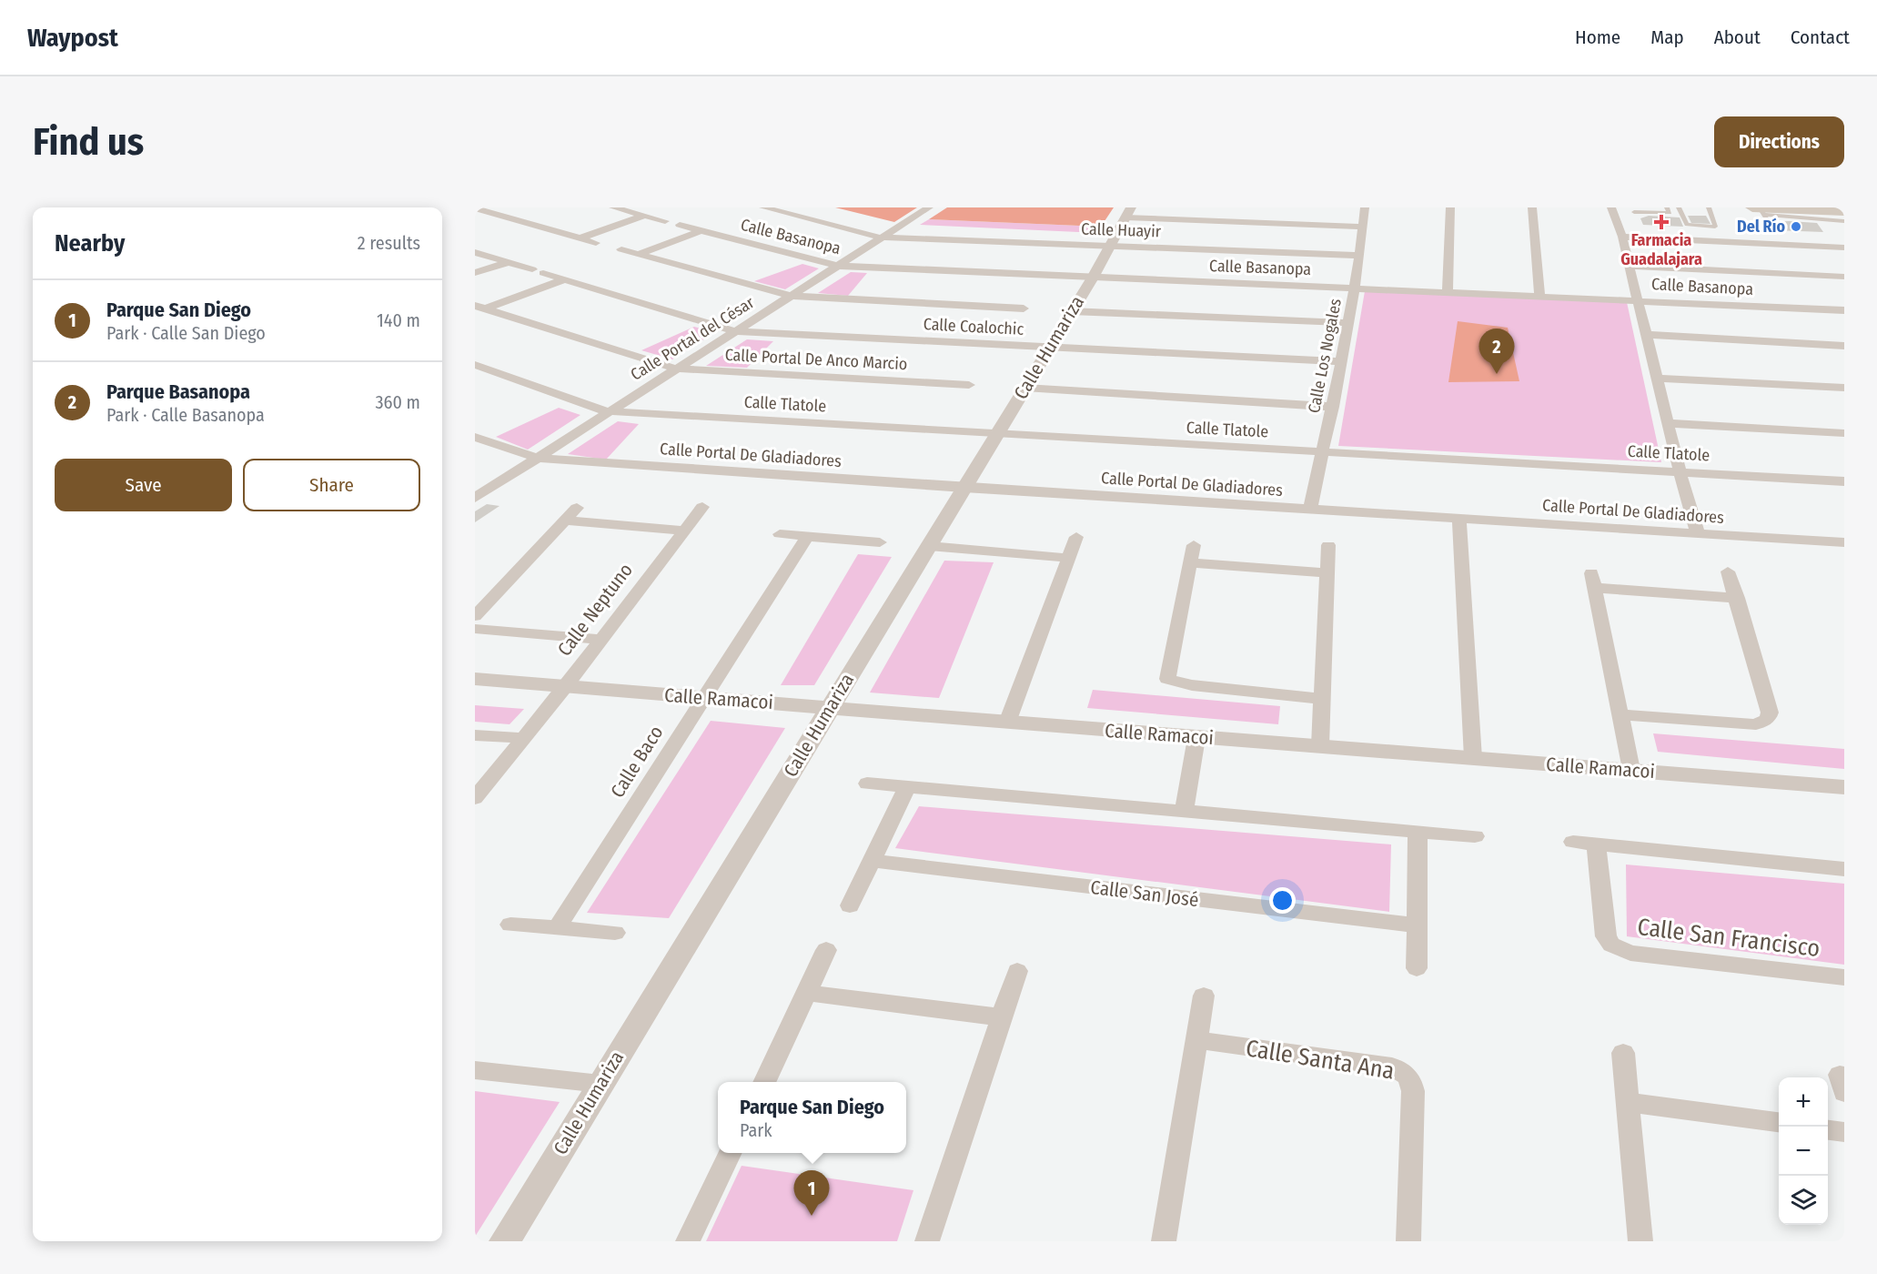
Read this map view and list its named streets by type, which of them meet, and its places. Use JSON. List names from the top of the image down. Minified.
{"streets":{"street":["Calle Huayir","Calle Basanopa","Calle Coalochic","Calle Portal del César","Calle Humariza","Calle Los Nogales","Calle Portal De Anco Marcio","Calle Tlatole","Calle Portal De Gladiadores","Calle Neptuno","Calle Ramacoi","Calle Baco","Calle San José","Calle San Francisco","Calle Santa Ana"]},"crossings":[["Calle Huayir","Calle Portal del César"],["Calle Huayir","Calle Humariza"],["Calle Huayir","Calle Los Nogales"],["Calle Basanopa","Calle Portal del César"],["Calle Basanopa","Calle Humariza"],["Calle Basanopa","Calle Los Nogales"],["Calle Coalochic","Calle Portal del César"],["Calle Coalochic","Calle Humariza"],["Calle Coalochic","Calle Los Nogales"],["Calle Portal del César","Calle Portal De Anco Marcio"],["Calle Portal del César","Calle Tlatole"],["Calle Portal del César","Calle Portal De Gladiadores"],["Calle Humariza","Calle Tlatole"],["Calle Humariza","Calle Portal De Gladiadores"],["Calle Humariza","Calle Ramacoi"],["Calle Los Nogales","Calle Tlatole"],["Calle Los Nogales","Calle Portal De Gladiadores"],["Calle Neptuno","Calle Ramacoi"],["Calle Ramacoi","Calle Baco"]],"places":{"health":["Farmacia Guadalajara"],"other":["Del Río"]},"page":{"header":"Waypost","nav":["Home","Map","About","Contact"],"buttons":["Directions",["Save","Share"]],"title":"Find us","heading":["Nearby","2 results"],"list":[{"mark":"1","name":"Parque San Diego","note":"Park · Calle San Diego","value":"140 m"},{"mark":"2","name":"Parque Basanopa","note":"Park · Calle Basanopa","value":"360 m"}],"pins":["2","1"],"map_buttons":["+","−"],"popup":["Parque San Diego","Park"]}}
